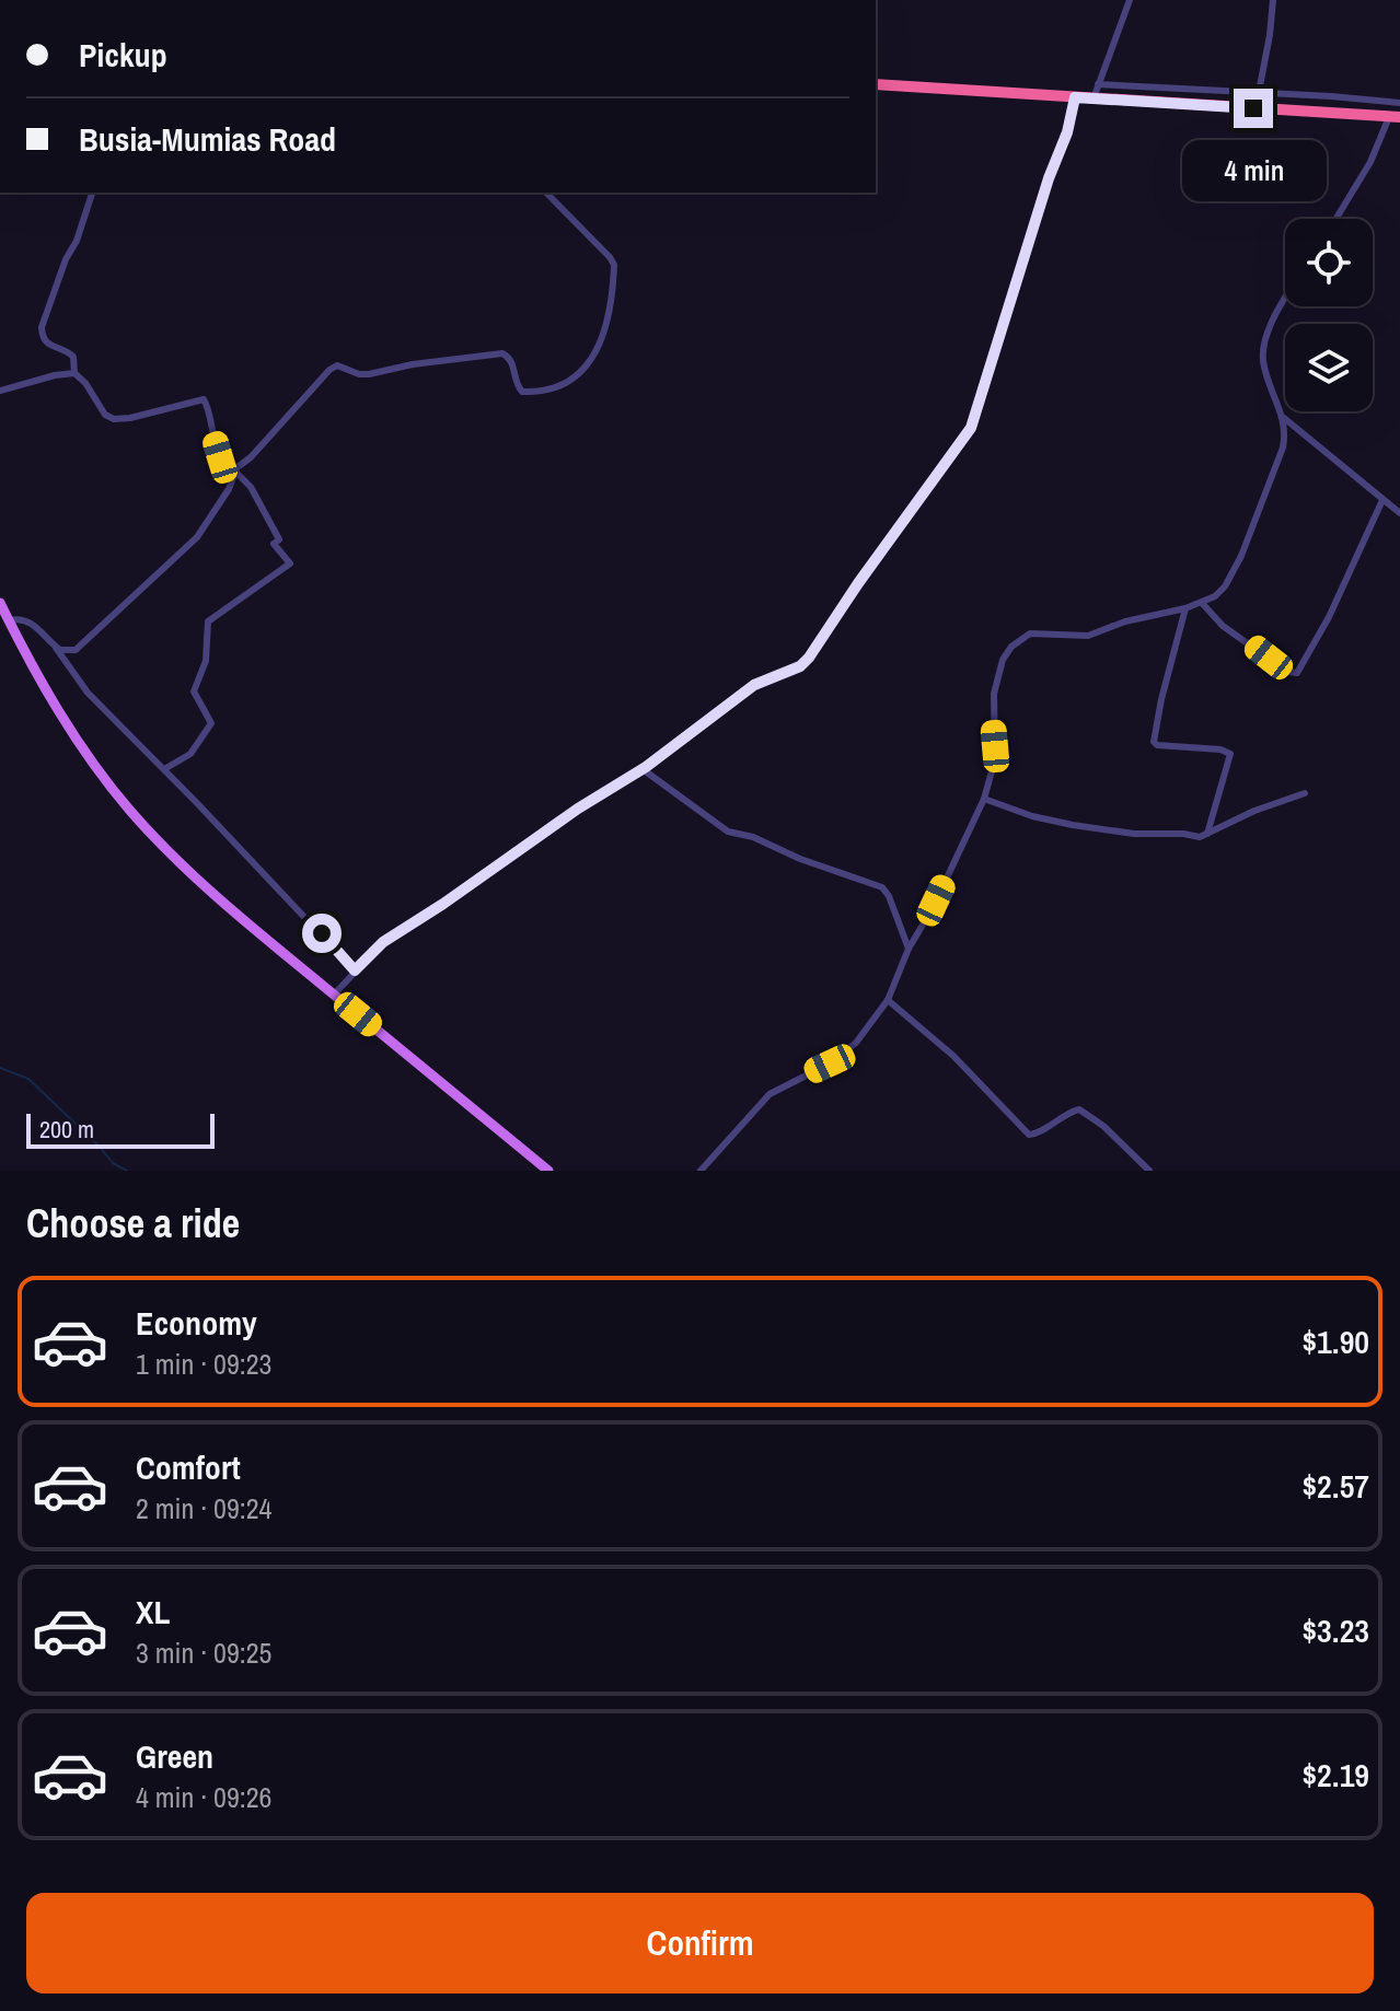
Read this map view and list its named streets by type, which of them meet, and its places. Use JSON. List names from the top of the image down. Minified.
{"scale_bar":"200 m","page":{"banner":["Pickup","Busia-Mumias Road"],"bubble":"4 min","scale":"200 m","heading":"Choose a ride","list":[{"name":"Economy","note":"1 min · 09:23","value":"$1.90"},{"name":"Comfort","note":"2 min · 09:24","value":"$2.57"},{"name":"XL","note":"3 min · 09:25","value":"$3.23"},{"name":"Green","note":"4 min · 09:26","value":"$2.19"}],"buttons":"Confirm"}}
